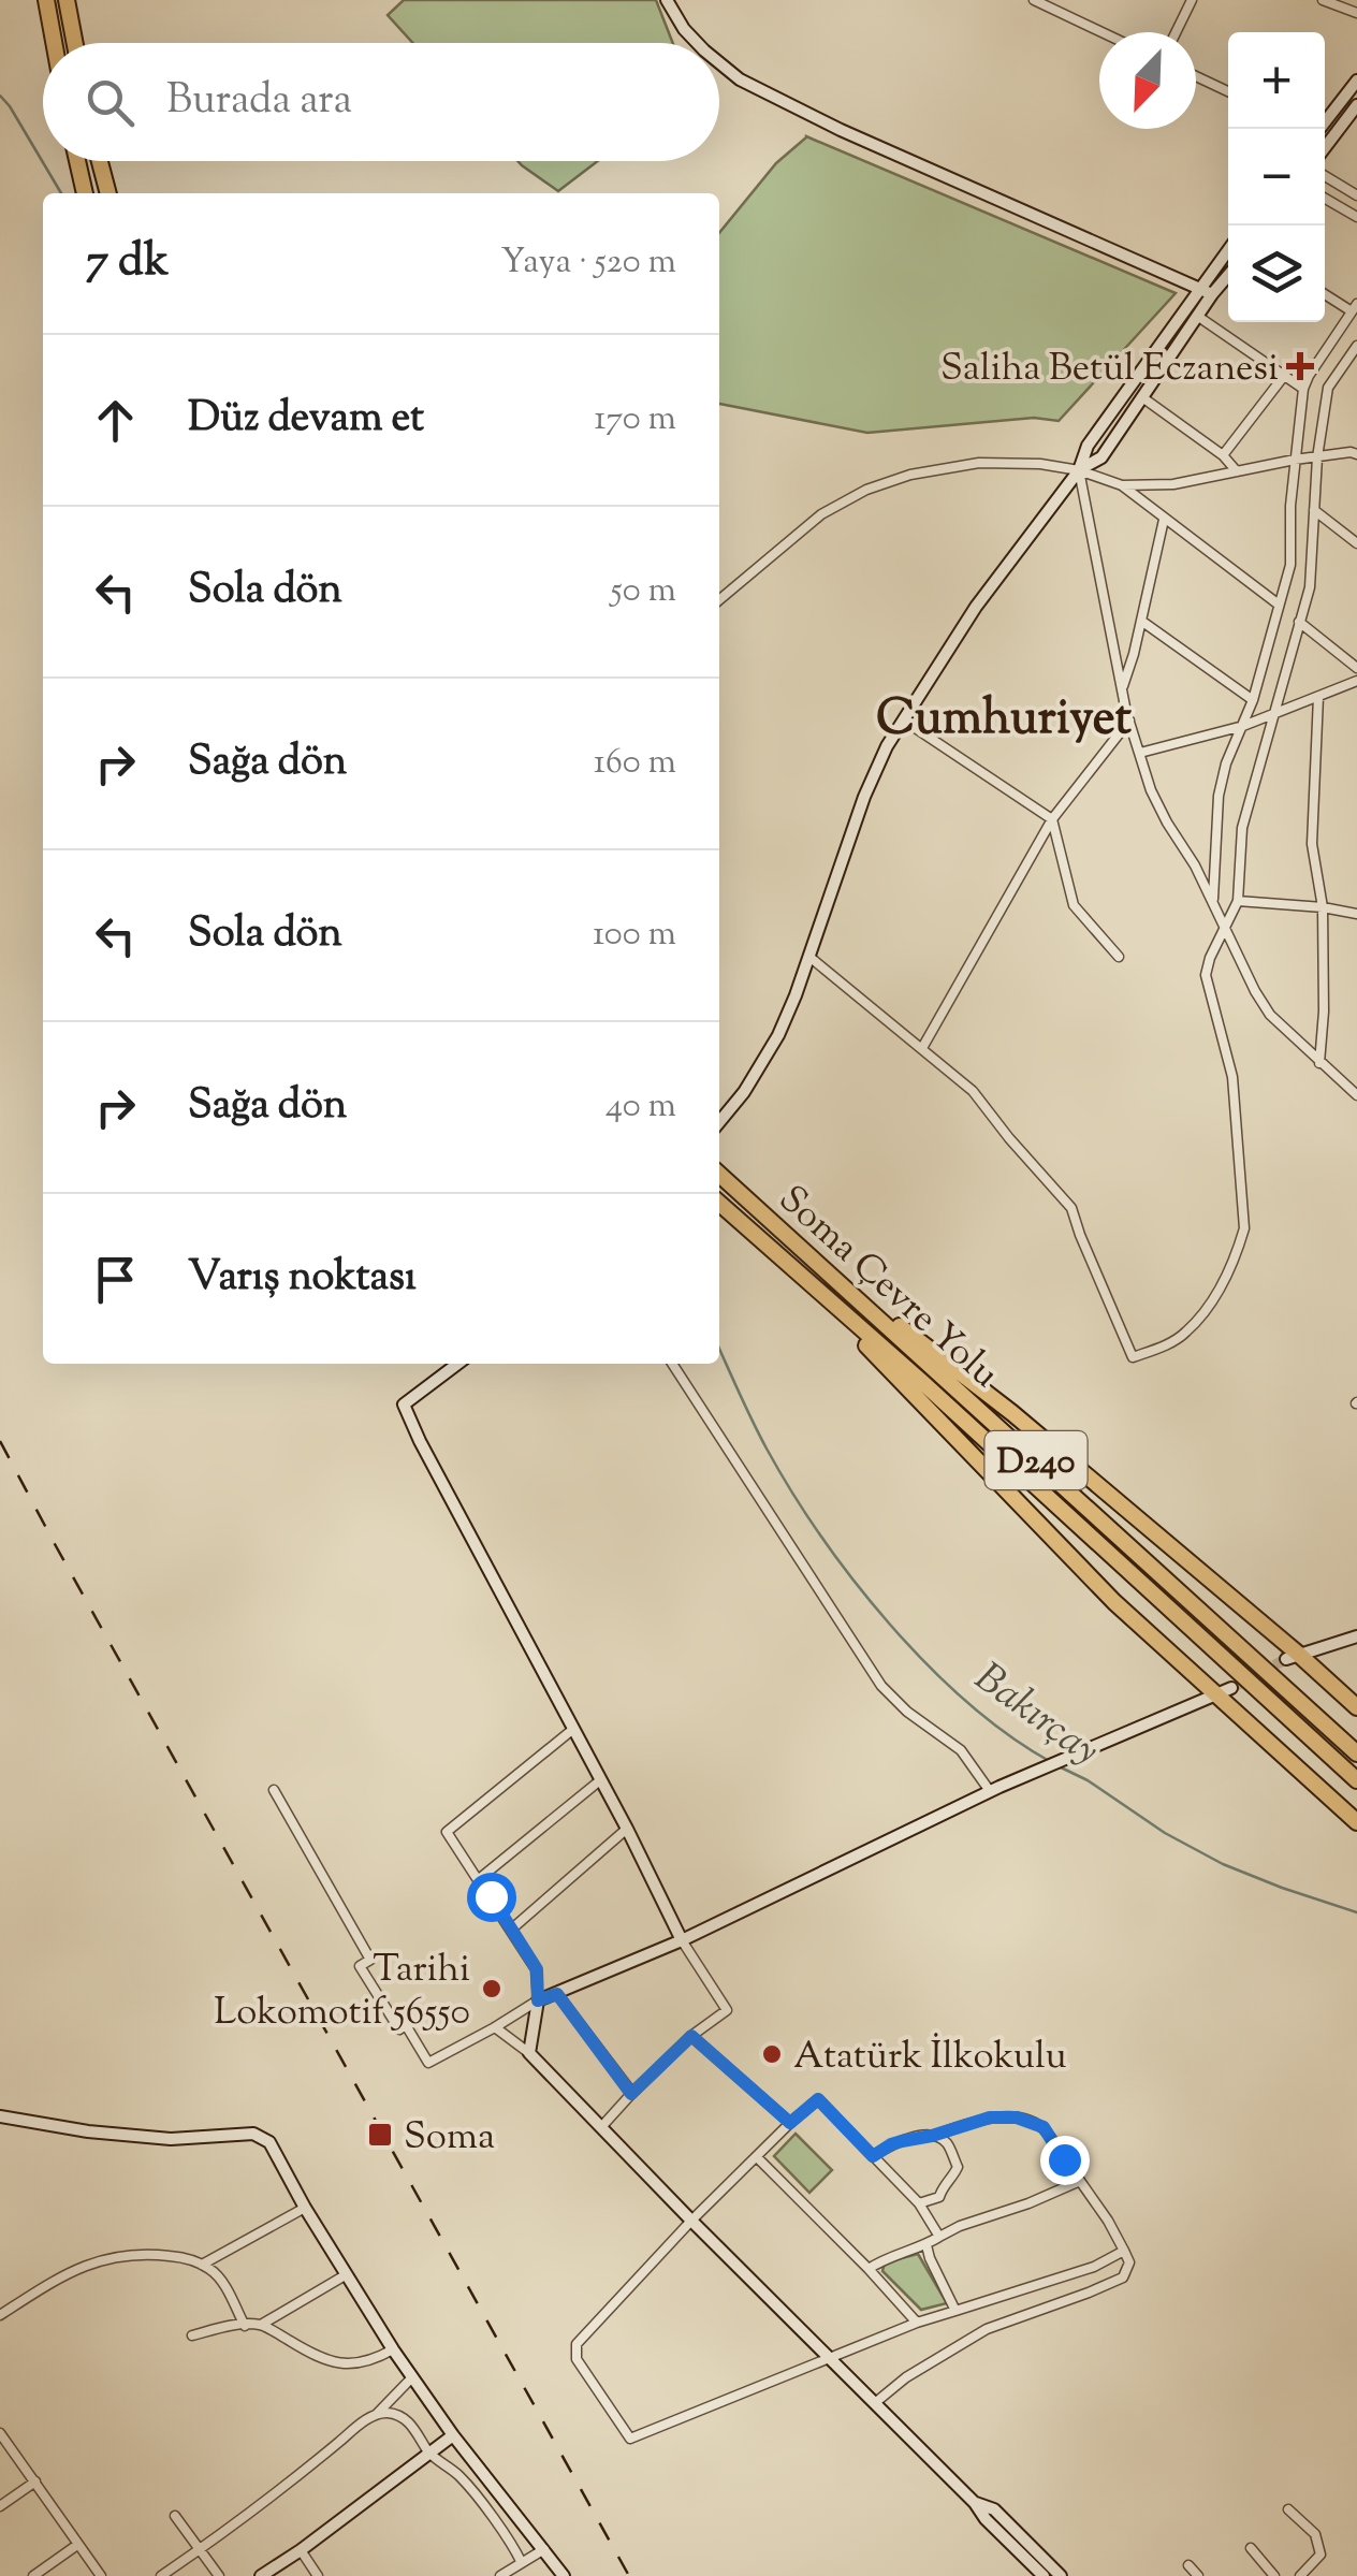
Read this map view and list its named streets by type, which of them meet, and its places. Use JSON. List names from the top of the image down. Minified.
{"streets":{"highway":["Soma Çevre Yolu","D240"]},"districts":["Cumhuriyet"],"water":["Bakırçay"],"places":{"health":["Saliha Betül Eczanesi"],"other":["Tarihi Lokomotif 56550","Atatürk İlkokulu"],"transit":["Soma"]},"north":"bottom left","page":{"map_buttons":["+","−"],"search":"Burada ara","heading":["7 dk","Yaya · 520 m"],"list":[["Düz devam et","170 m"],["Sola dön","50 m"],["Sağa dön","160 m"],["Sola dön","100 m"],["Sağa dön","40 m"],"Varış noktası"]}}
